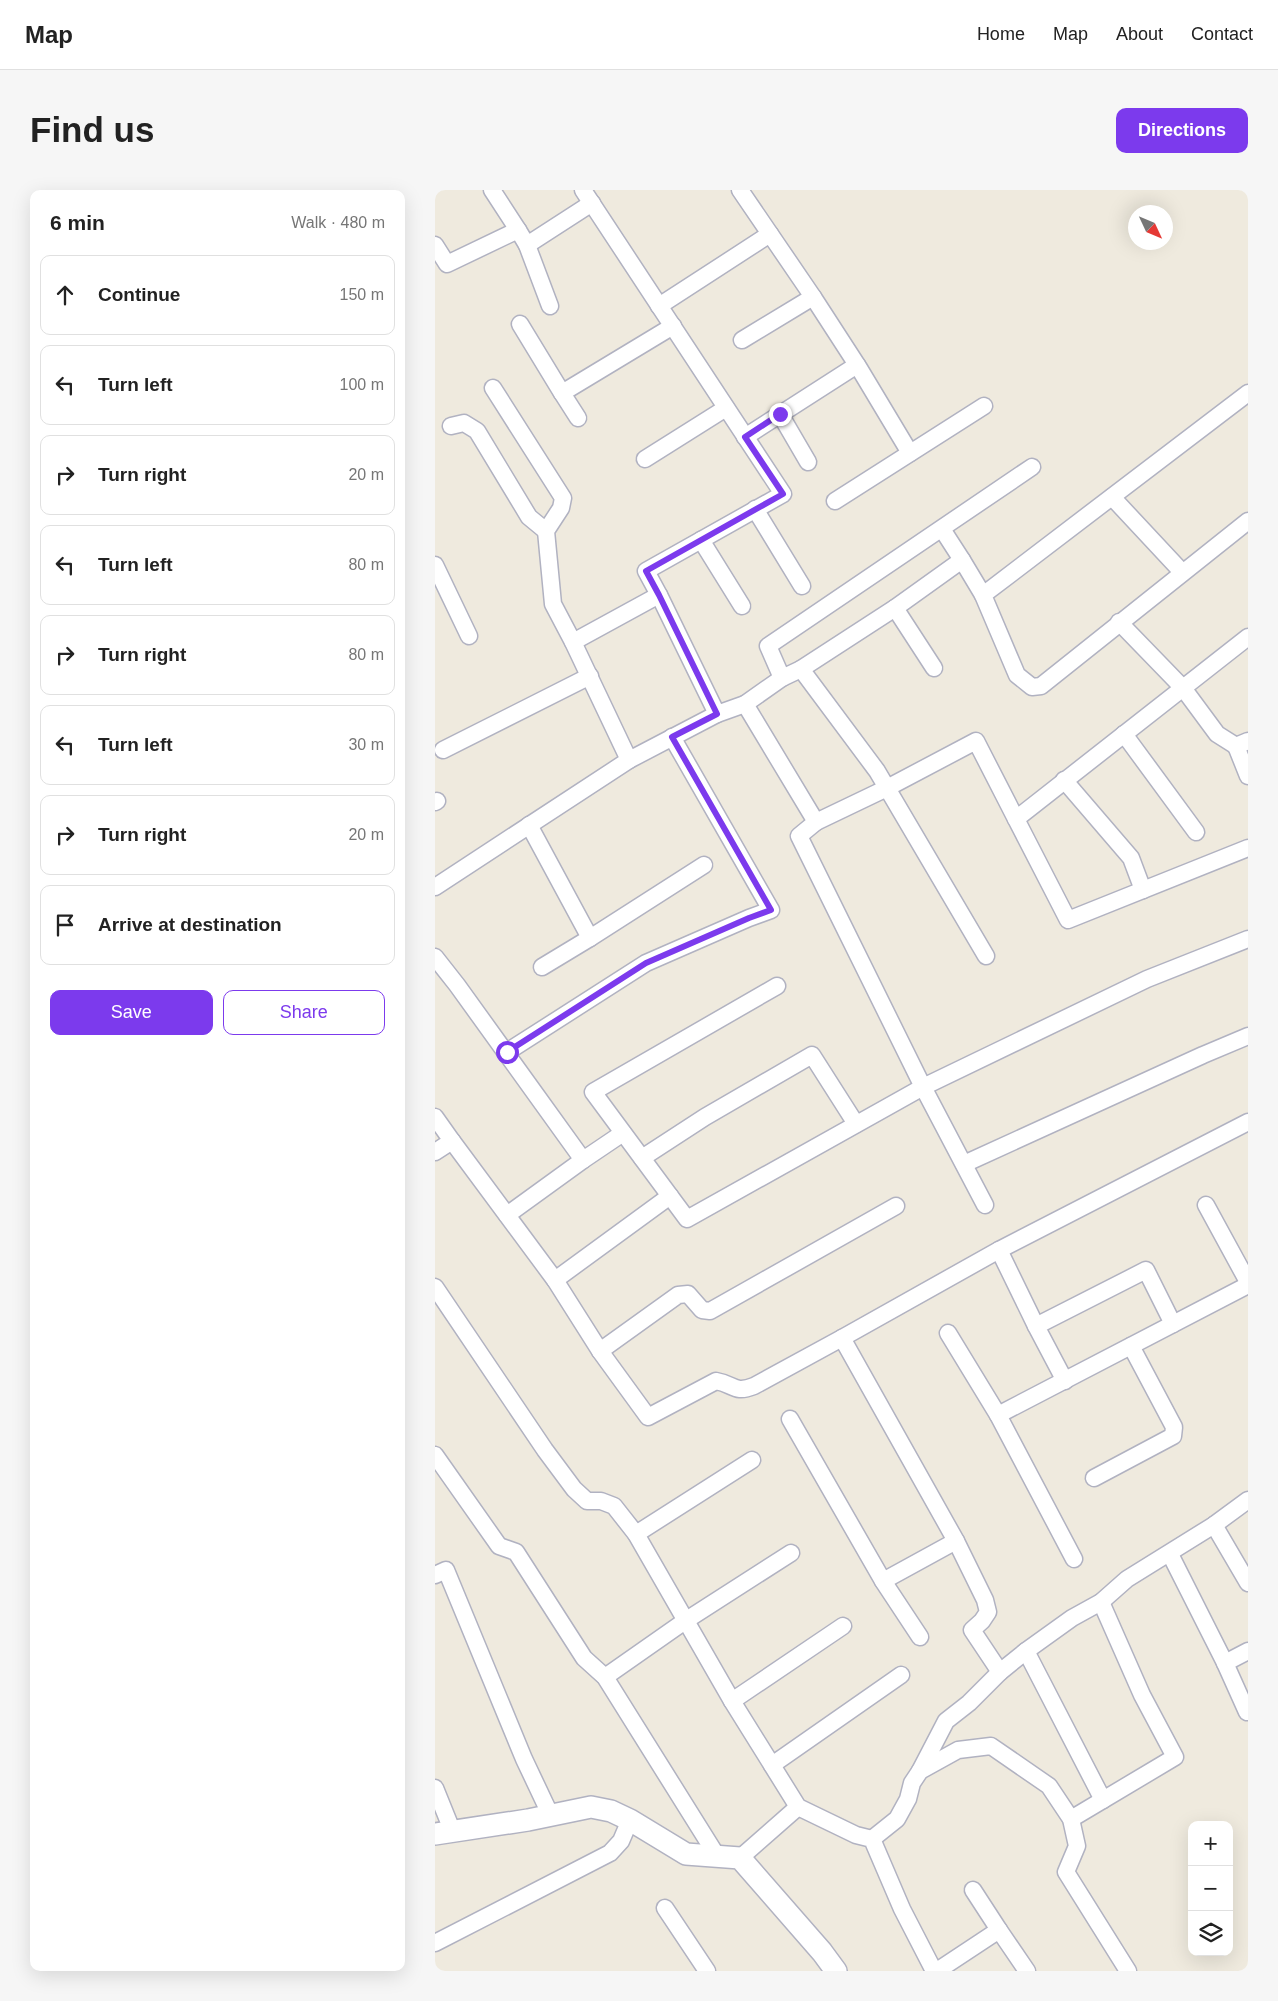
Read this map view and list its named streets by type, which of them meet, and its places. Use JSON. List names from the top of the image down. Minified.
{"north":"bottom right","page":{"header":"Map","nav":["Home","Map","About","Contact"],"buttons":["Directions",["Save","Share"]],"title":"Find us","heading":["6 min","Walk · 480 m"],"list":[["Continue","150 m"],["Turn left","100 m"],["Turn right","20 m"],["Turn left","80 m"],["Turn right","80 m"],["Turn left","30 m"],["Turn right","20 m"],"Arrive at destination"],"map_buttons":["+","−"]}}
